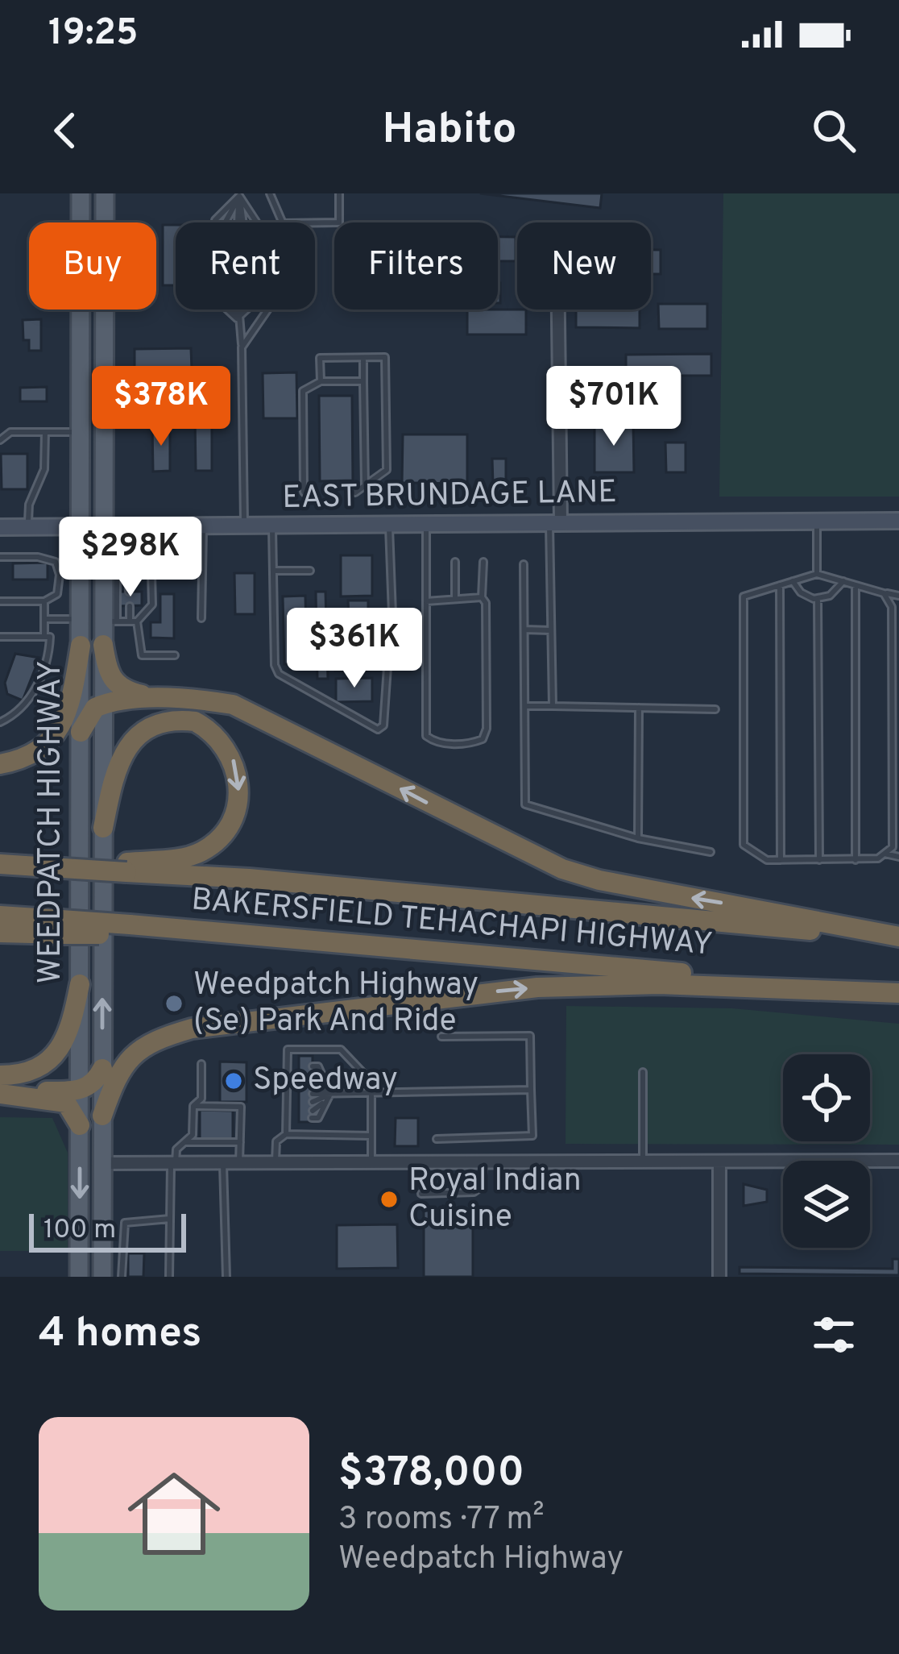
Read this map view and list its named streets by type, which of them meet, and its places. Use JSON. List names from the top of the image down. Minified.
{"streets":{"highway":["BAKERSFIELD TEHACHAPI HIGHWAY"],"main road":["EAST BRUNDAGE LANE","WEEDPATCH HIGHWAY"]},"crossings":[["EAST BRUNDAGE LANE","WEEDPATCH HIGHWAY"]],"places":["Weedpatch Highway (Se) Park And Ride","Speedway","Royal Indian Cuisine"],"scale_bar":"100 m","page":{"status":"19:25","header":"Habito","chip":["Buy","Rent","Filters","New"],"price":["$378K","$701K","$298K","$361K"],"scale":"100 m","heading":"4 homes","list":[{"name":"$378,000","note":"3 rooms · 77 m² · Weedpatch Highway"}]}}
